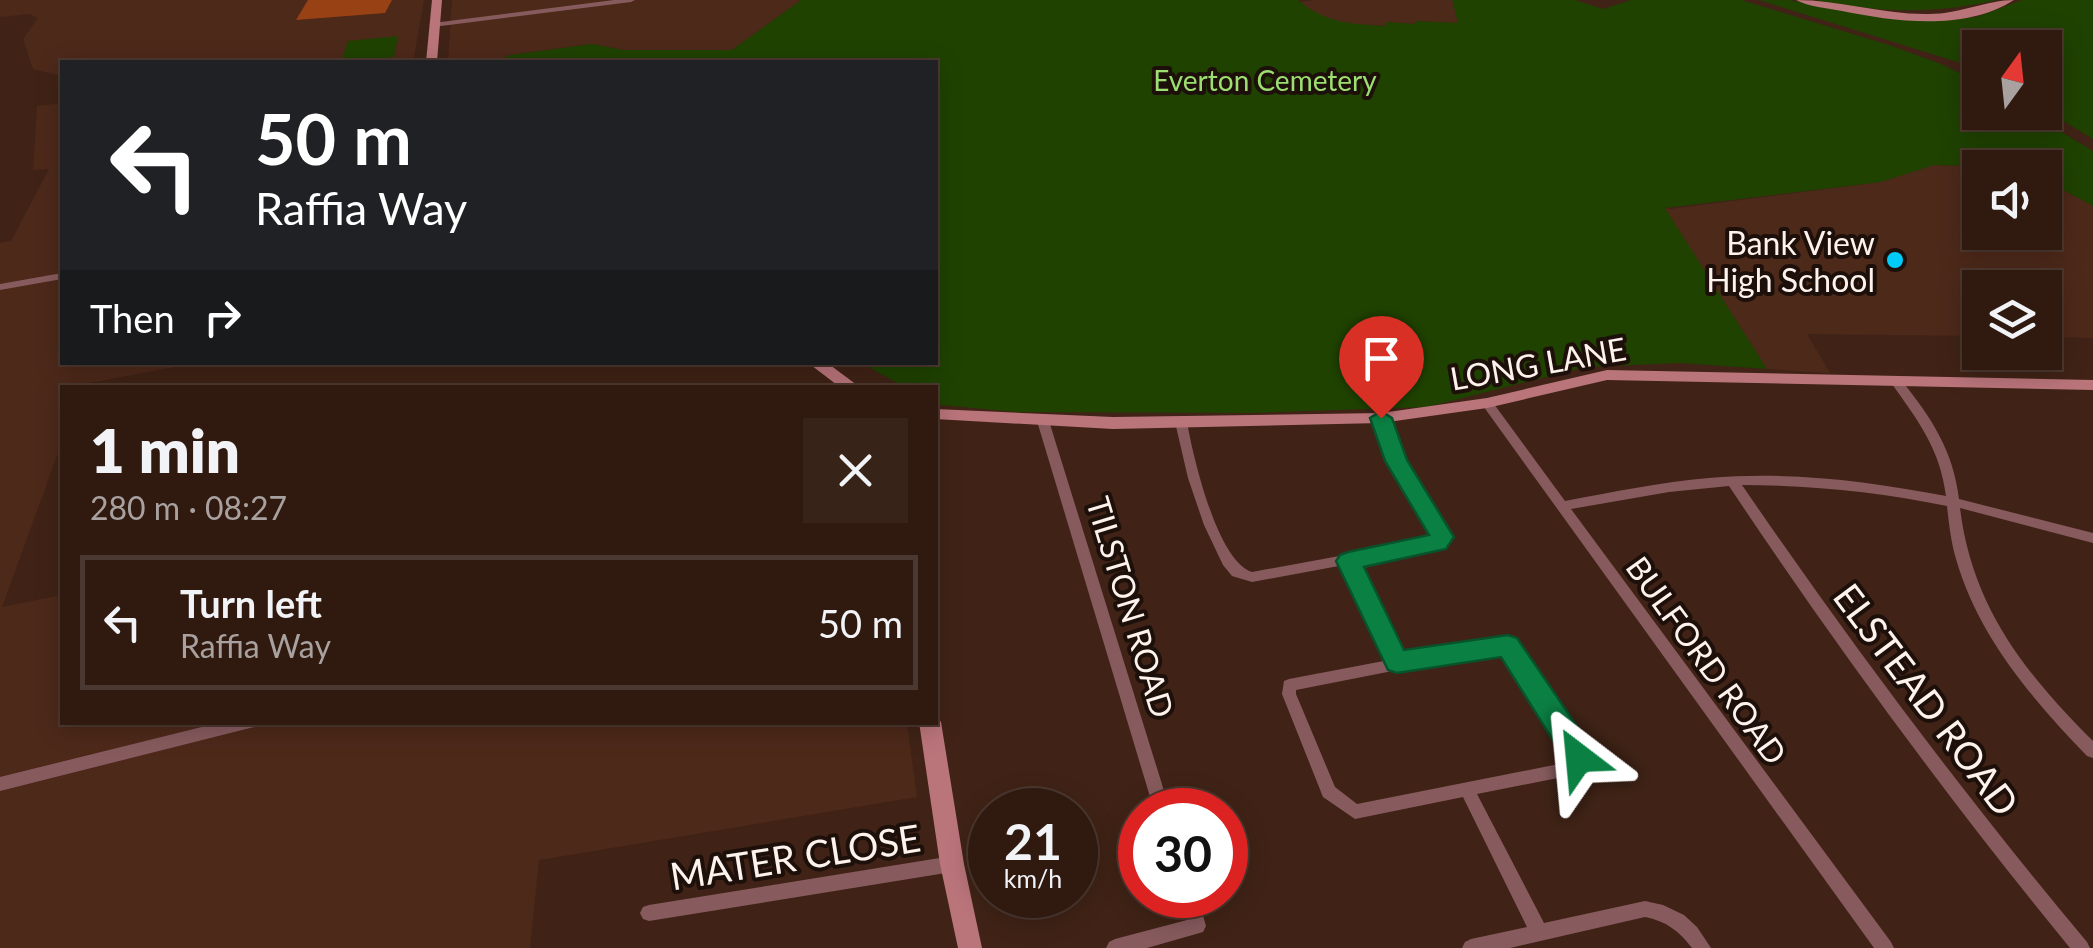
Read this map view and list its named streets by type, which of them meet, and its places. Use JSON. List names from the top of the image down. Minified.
{"streets":{"street":["LONG LANE","TILSTON ROAD","BULFORD ROAD","ELSTEAD ROAD","MATER CLOSE"]},"crossings":[["LONG LANE","TILSTON ROAD"],["LONG LANE","BULFORD ROAD"]],"parks":["Everton Cemetery"],"places":["Bank View High School"],"north":"top","page":{"turn":["50 m","Raffia Way"],"then":"Then","heading":["1 min","280 m · 08:27"],"list":[{"name":"Turn left","note":"Raffia Way","value":"50 m"}],"speed":"21 km/h","limit":"30"}}
